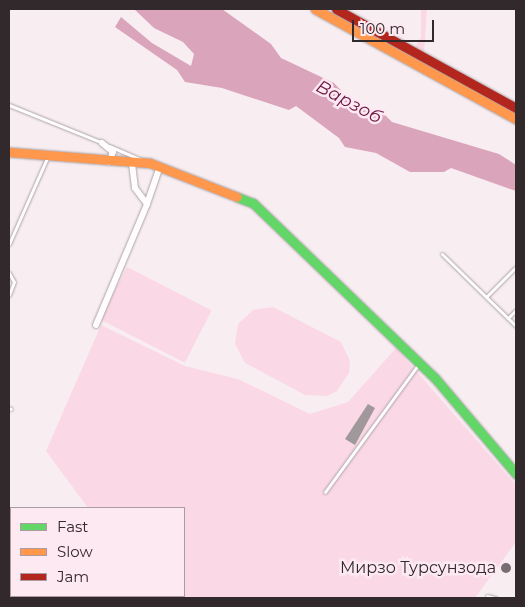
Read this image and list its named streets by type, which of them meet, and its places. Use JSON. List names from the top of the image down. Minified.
{"water":["Варзоб"],"places":["Мирзо Турсунзода"],"legend":["Fast","Slow","Jam"],"scale_bar":"100 m"}
